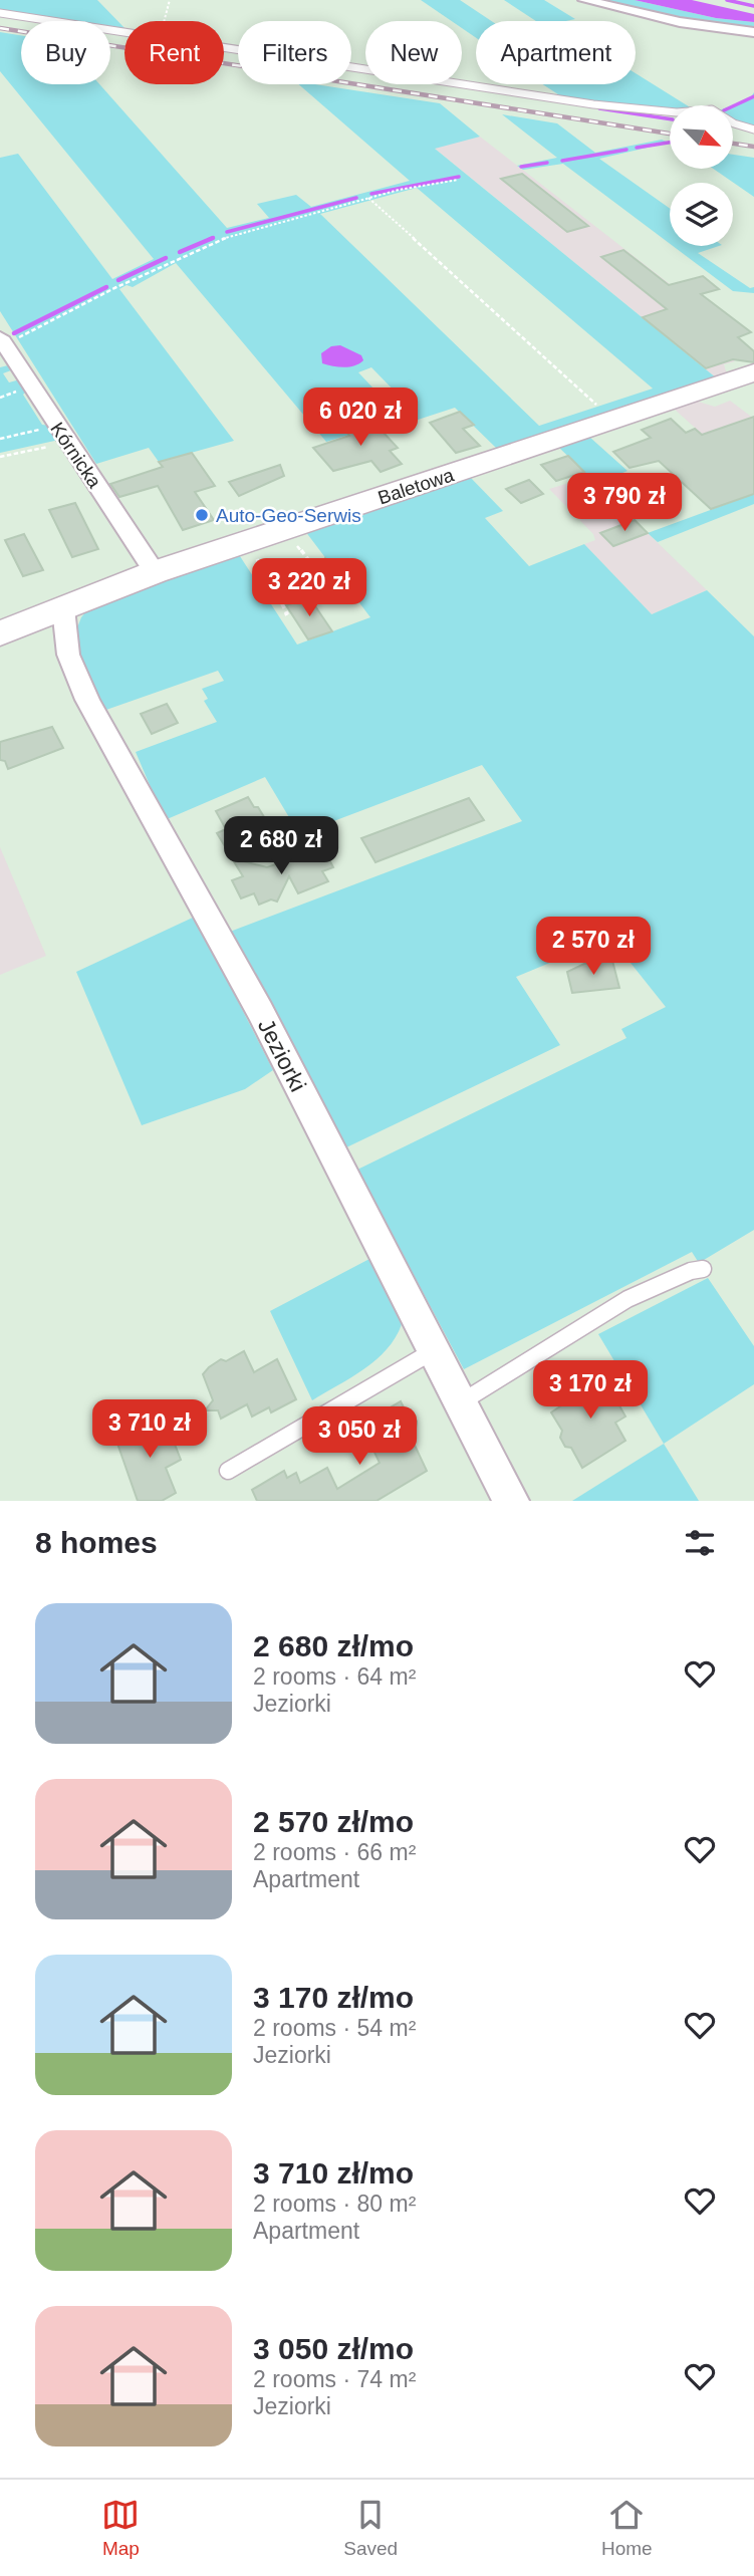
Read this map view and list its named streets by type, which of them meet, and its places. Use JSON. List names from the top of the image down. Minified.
{"streets":{"street":["Kórnicka","Baletowa","Jeziorki"]},"crossings":[["Kórnicka","Baletowa"],["Baletowa","Jeziorki"]],"places":["Auto-Geo-Serwis"],"north":"bottom right","page":{"chip":["Buy","Rent","Filters","New","Apartment"],"price":["6 020 zł","3 790 zł","3 220 zł","2 680 zł","2 570 zł","3 170 zł","3 710 zł","3 050 zł"],"heading":"8 homes","list":[{"name":"2 680 zł/mo","note":"2 rooms · 64 m² · Jeziorki"},{"name":"2 570 zł/mo","note":"2 rooms · 66 m² · Apartment"},{"name":"3 170 zł/mo","note":"2 rooms · 54 m² · Jeziorki"},{"name":"3 710 zł/mo","note":"2 rooms · 80 m² · Apartment"},{"name":"3 050 zł/mo","note":"2 rooms · 74 m² · Jeziorki"}],"tabs":["Map","Saved","Home"]}}
